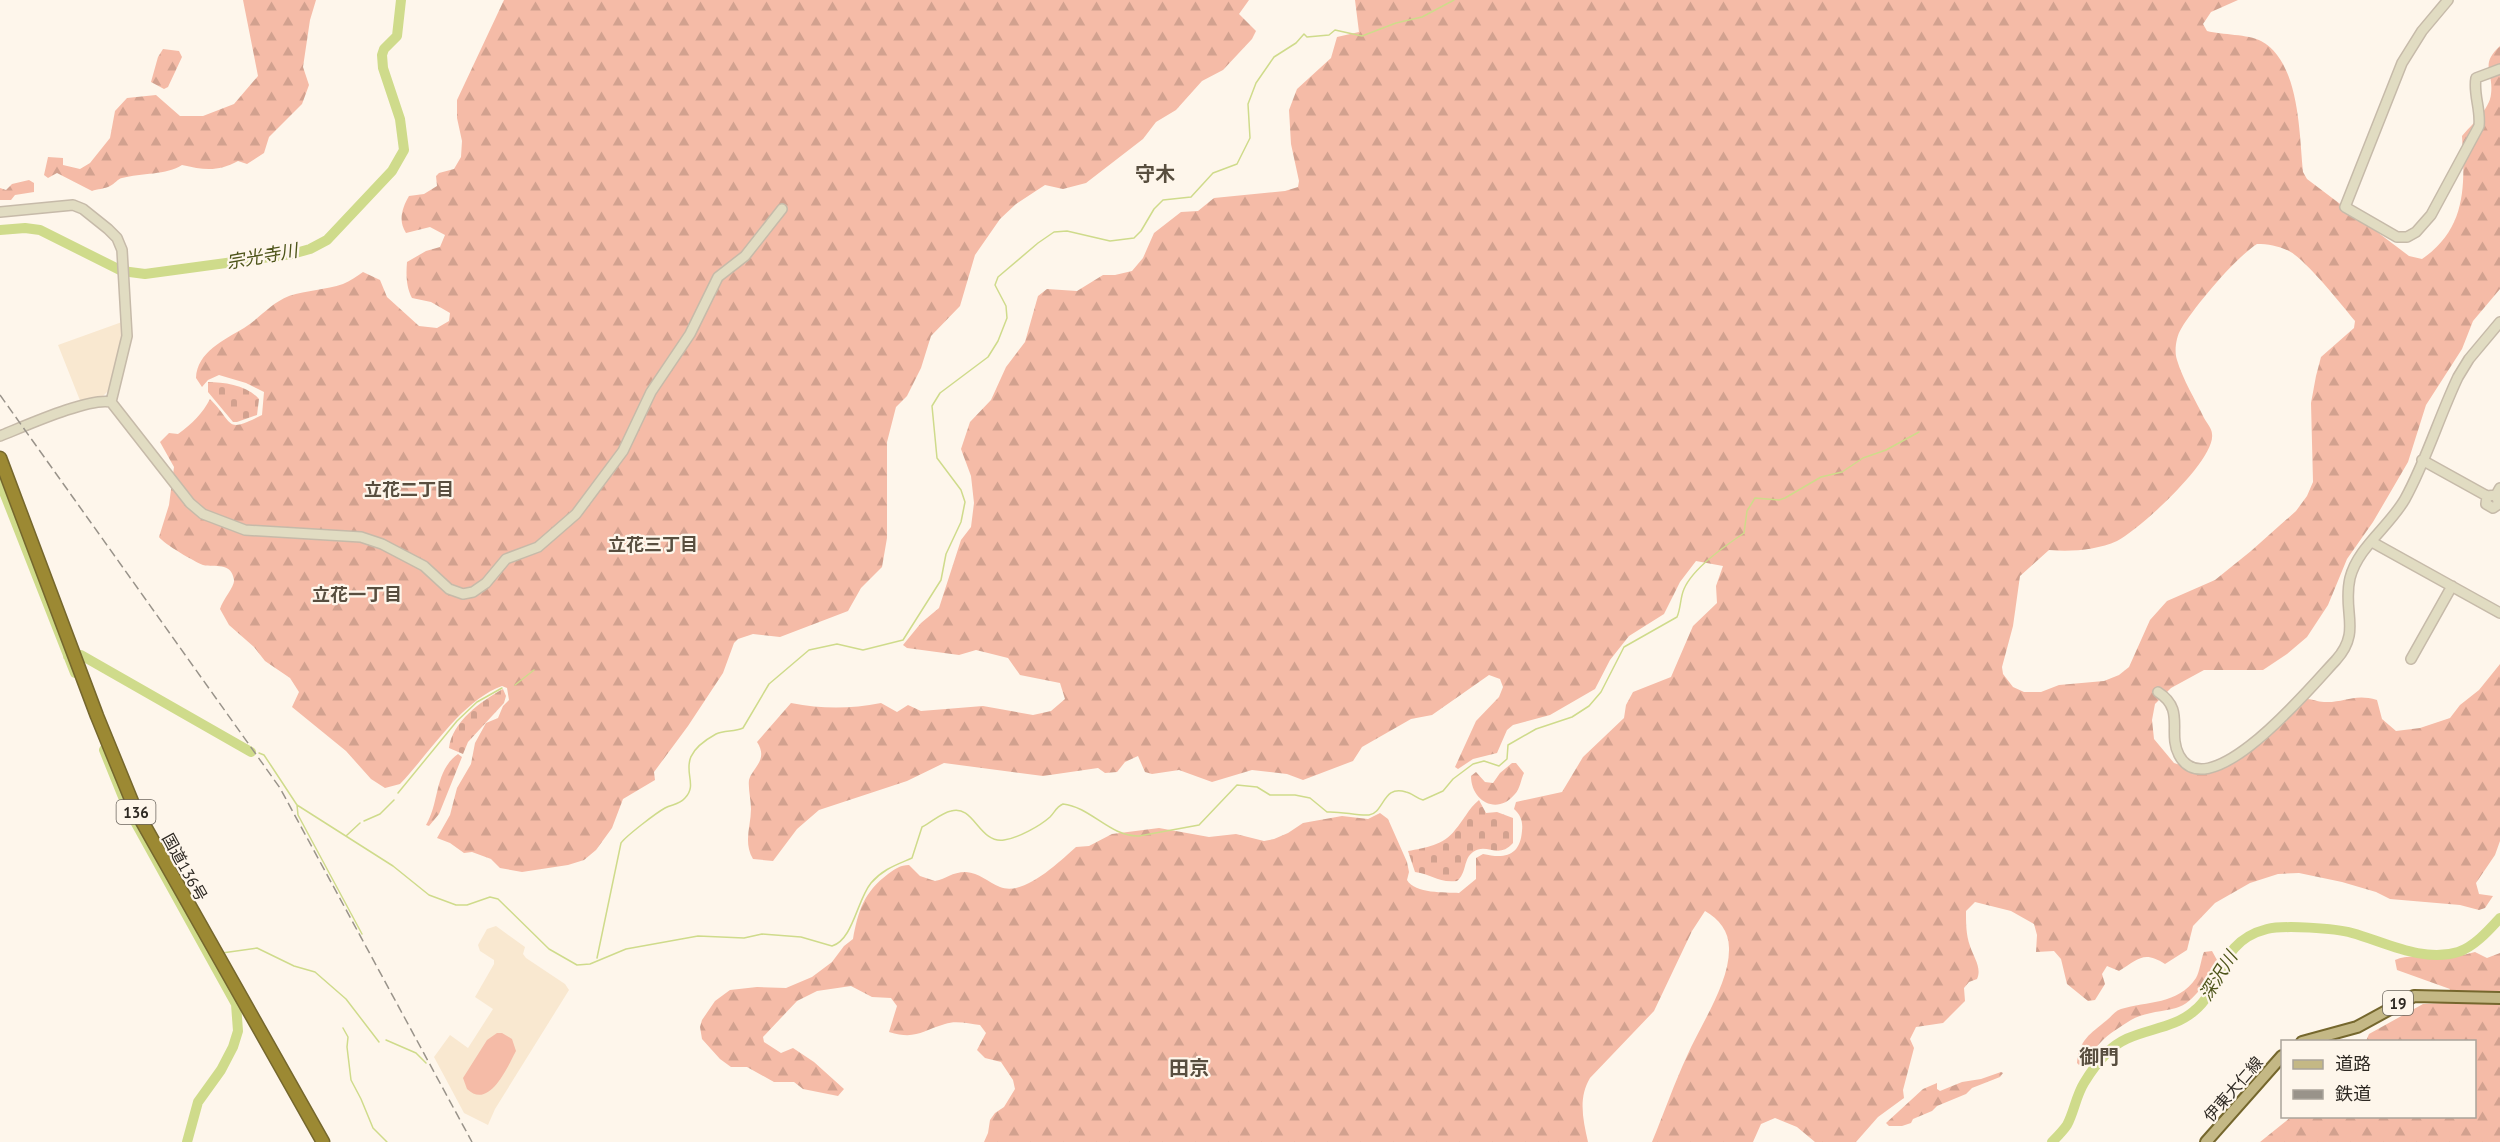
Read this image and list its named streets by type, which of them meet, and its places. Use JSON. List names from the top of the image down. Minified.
{"streets":{"highway":["136","国道136号"],"main road":["19","伊東大仁線"]},"districts":["守木","立花二丁目","立花三丁目","立花一丁目","御門","田京"],"water":["宗光寺川","深沢川"],"legend":["道路","鉄道"]}
